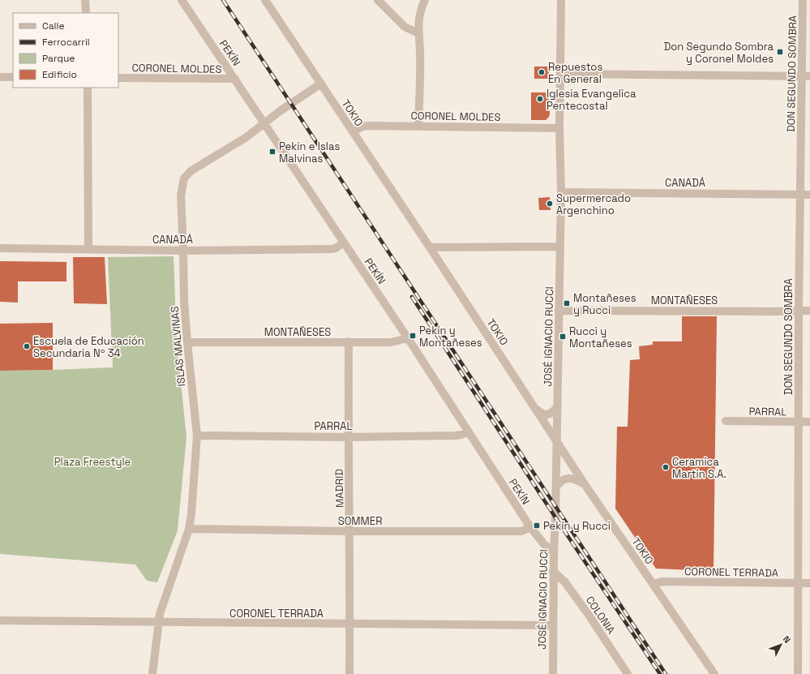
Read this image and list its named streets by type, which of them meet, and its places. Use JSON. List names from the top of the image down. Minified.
{"streets":{"street":["PEKÍN","CORONEL MOLDES","DON SEGUNDO SOMBRA","TOKIO","CANADÁ","MONTAÑESES","JOSÉ IGNACIO RUCCI","ISLAS MALVINAS","PARRAL","MADRID","SOMMER","CORONEL TERRADA","COLONIA"]},"crossings":[["PEKÍN","CORONEL MOLDES"],["PEKÍN","CANADÁ"],["PEKÍN","MONTAÑESES"],["PEKÍN","JOSÉ IGNACIO RUCCI"],["PEKÍN","ISLAS MALVINAS"],["PEKÍN","PARRAL"],["PEKÍN","SOMMER"],["CORONEL MOLDES","TOKIO"],["CORONEL MOLDES","JOSÉ IGNACIO RUCCI"],["DON SEGUNDO SOMBRA","CANADÁ"],["DON SEGUNDO SOMBRA","MONTAÑESES"],["DON SEGUNDO SOMBRA","PARRAL"],["DON SEGUNDO SOMBRA","CORONEL TERRADA"],["TOKIO","JOSÉ IGNACIO RUCCI"],["TOKIO","ISLAS MALVINAS"],["TOKIO","CORONEL TERRADA"],["CANADÁ","JOSÉ IGNACIO RUCCI"],["CANADÁ","ISLAS MALVINAS"],["MONTAÑESES","JOSÉ IGNACIO RUCCI"],["MONTAÑESES","ISLAS MALVINAS"],["MONTAÑESES","MADRID"],["JOSÉ IGNACIO RUCCI","CORONEL TERRADA"],["JOSÉ IGNACIO RUCCI","COLONIA"],["ISLAS MALVINAS","PARRAL"],["ISLAS MALVINAS","SOMMER"],["ISLAS MALVINAS","CORONEL TERRADA"],["PARRAL","MADRID"],["MADRID","SOMMER"],["MADRID","CORONEL TERRADA"]],"parks":["Plaza Freestyle"],"places":{"transit":["Don Segundo Sombra y Coronel Moldes","Pekín e Islas Malvinas","Montañeses y Rucci","Pekín y Montañeses","Rucci y Montañeses","Pekín y Rucci"],"other":["Repuestos En General","Iglesia Evangelica Pentecostal","Supermercado Argenchino","Escuela de Educación Secundaria Nº 34","Ceramica Martin S.A."]},"legend":["Calle","Ferrocarril","Parque","Edificio"],"north":"top right"}
